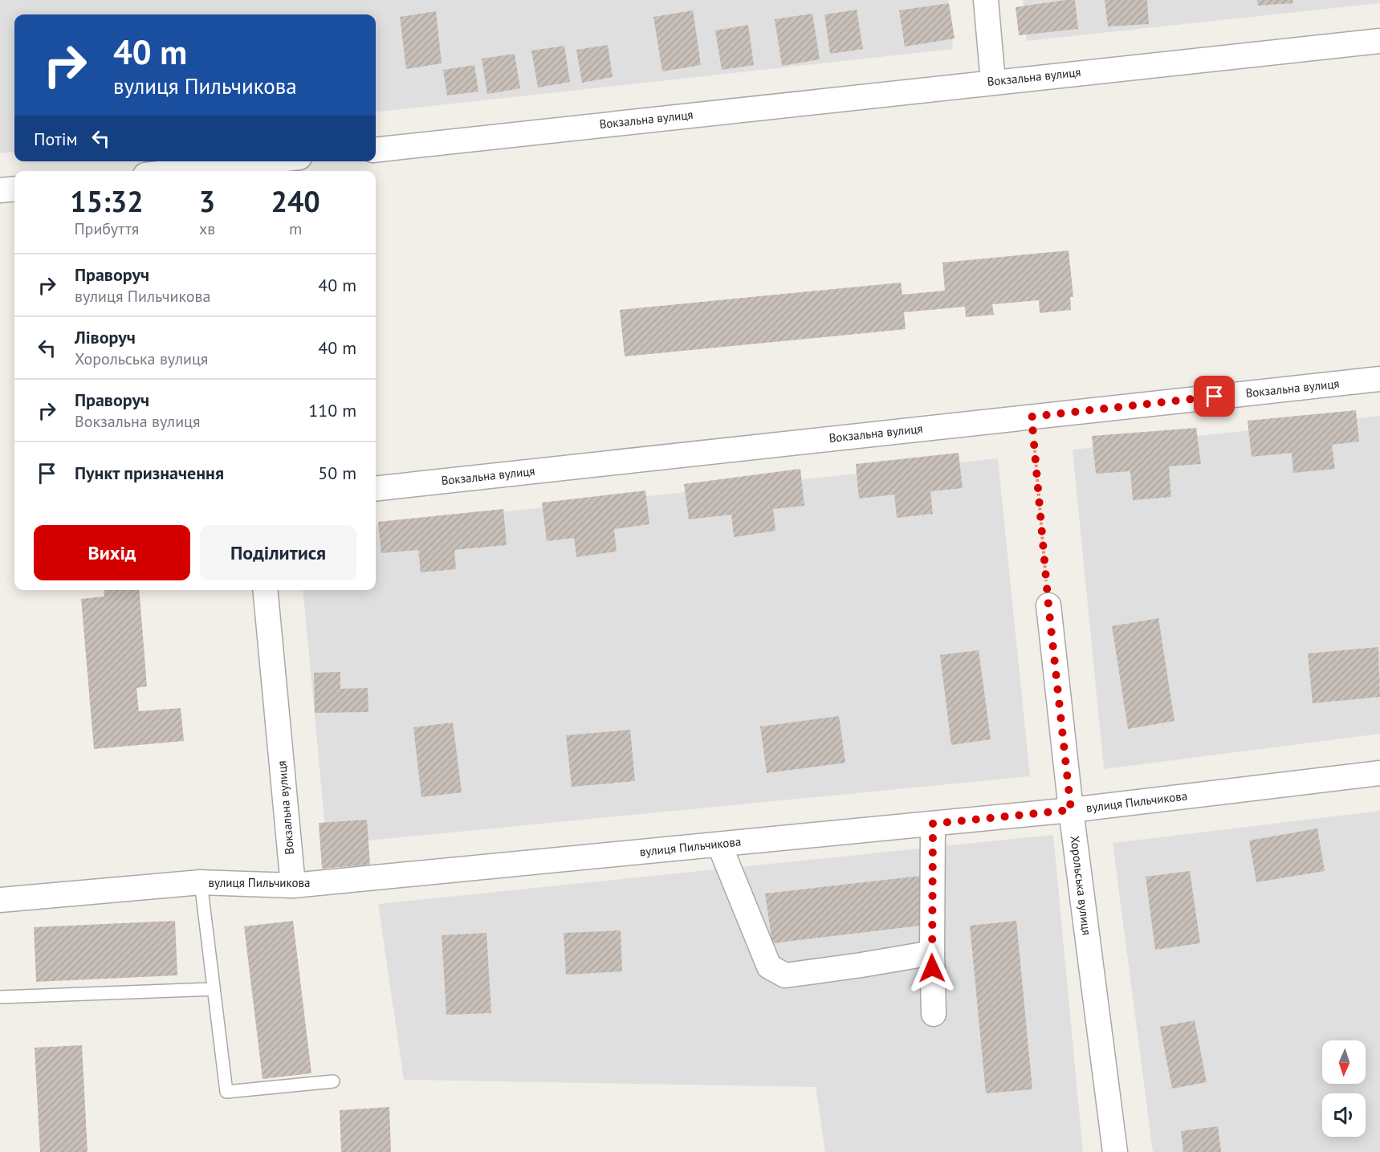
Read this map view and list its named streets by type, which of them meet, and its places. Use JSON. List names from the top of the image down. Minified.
{"streets":{"street":["Вокзальна вулиця","вулиця Пильчикова","Хорольська вулиця"]},"crossings":[["Вокзальна вулиця","вулиця Пильчикова"],["вулиця Пильчикова","Хорольська вулиця"]],"north":"bottom","page":{"turn":["40 m","вулиця Пильчикова"],"then":"Потім","eta":["15:32","Прибуття","3","хв","240","m"],"list":[{"name":"Праворуч","note":"вулиця Пильчикова","value":"40 m"},{"name":"Ліворуч","note":"Хорольська вулиця","value":"40 m"},{"name":"Праворуч","note":"Вокзальна вулиця","value":"110 m"},{"name":"Пункт призначення","value":"50 m"}],"buttons":["Вихід","Поділитися"]}}
